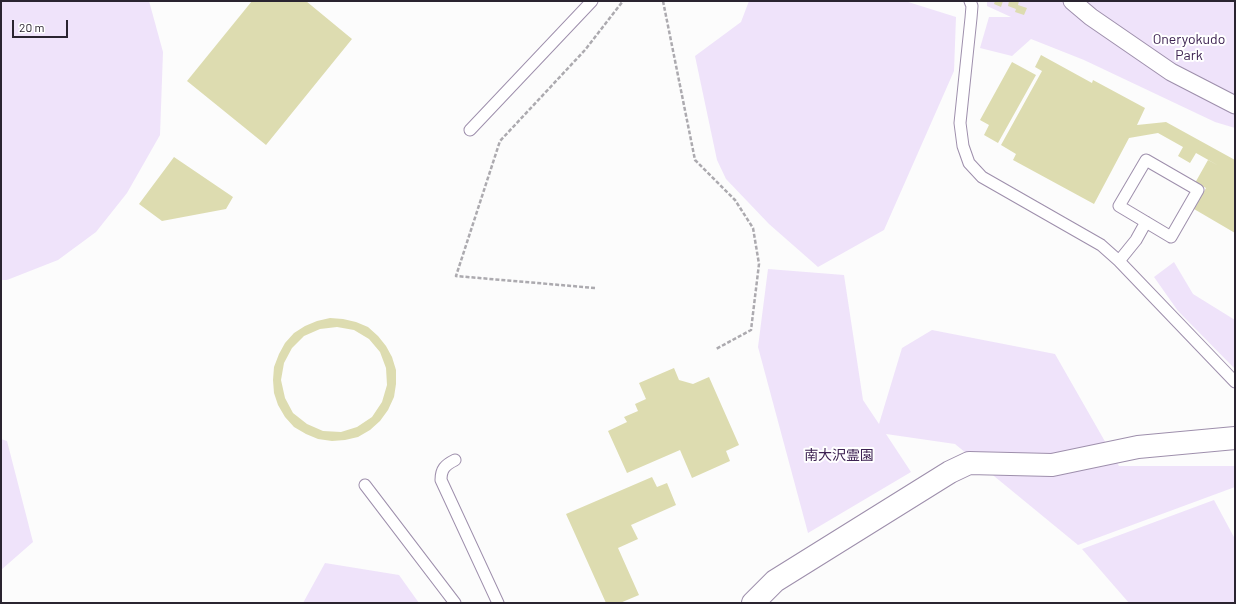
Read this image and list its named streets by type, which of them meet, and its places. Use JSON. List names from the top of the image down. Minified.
{"parks":["Oneryokudo Park","南大沢霊園"],"scale_bar":"20 m"}
